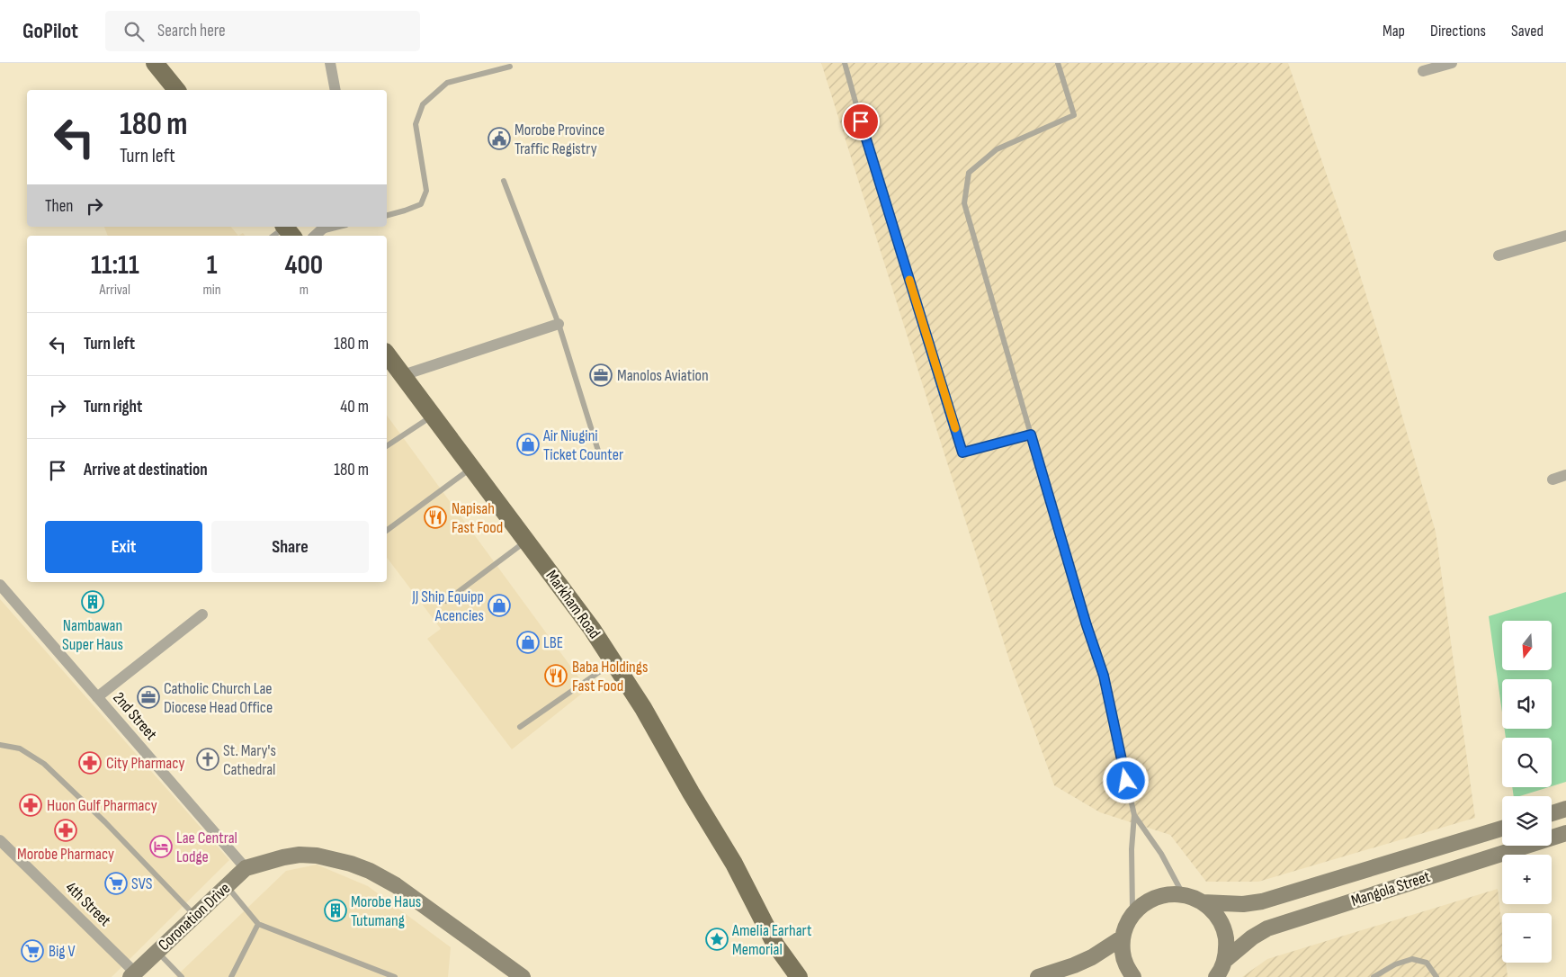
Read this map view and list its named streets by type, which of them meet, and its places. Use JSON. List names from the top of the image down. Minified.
{"streets":{"main road":["Markham Road","Mangola Street","Coronation Drive"],"street":["2nd Street","4th Street"]},"crossings":[["2nd Street","Coronation Drive"],["4th Street","Coronation Drive"]],"places":{"public building":["Morobe Province Traffic Registry"],"office":["Manolos Aviation","Catholic Church Lae Diocese Head Office"],"shop":["Air Niugini Ticket Counter","JJ Ship Equipp Acencies","LBE"],"restaurant":["Napisah Fast Food","Baba Holdings Fast Food"],"building":["Nambawan Super Haus","Morobe Haus Tutumang"],"church":["St. Mary's Cathedral"],"pharmacy":["City Pharmacy","Huon Gulf Pharmacy","Morobe Pharmacy"],"hotel":["Lae Central Lodge"],"supermarket":["SVS","Big V"],"place":["Amelia Earhart Memorial"]},"north":"bottom","page":{"header":"GoPilot","search":"Search here","nav":["Map","Directions","Saved"],"turn":["180 m","Turn left"],"then":"Then","eta":["11:11","Arrival","1","min","400","m"],"list":[{"name":"Turn left","value":"180 m"},{"name":"Turn right","value":"40 m"},{"name":"Arrive at destination","value":"180 m"}],"buttons":["Exit","Share"],"map_buttons":["+","−"]}}
